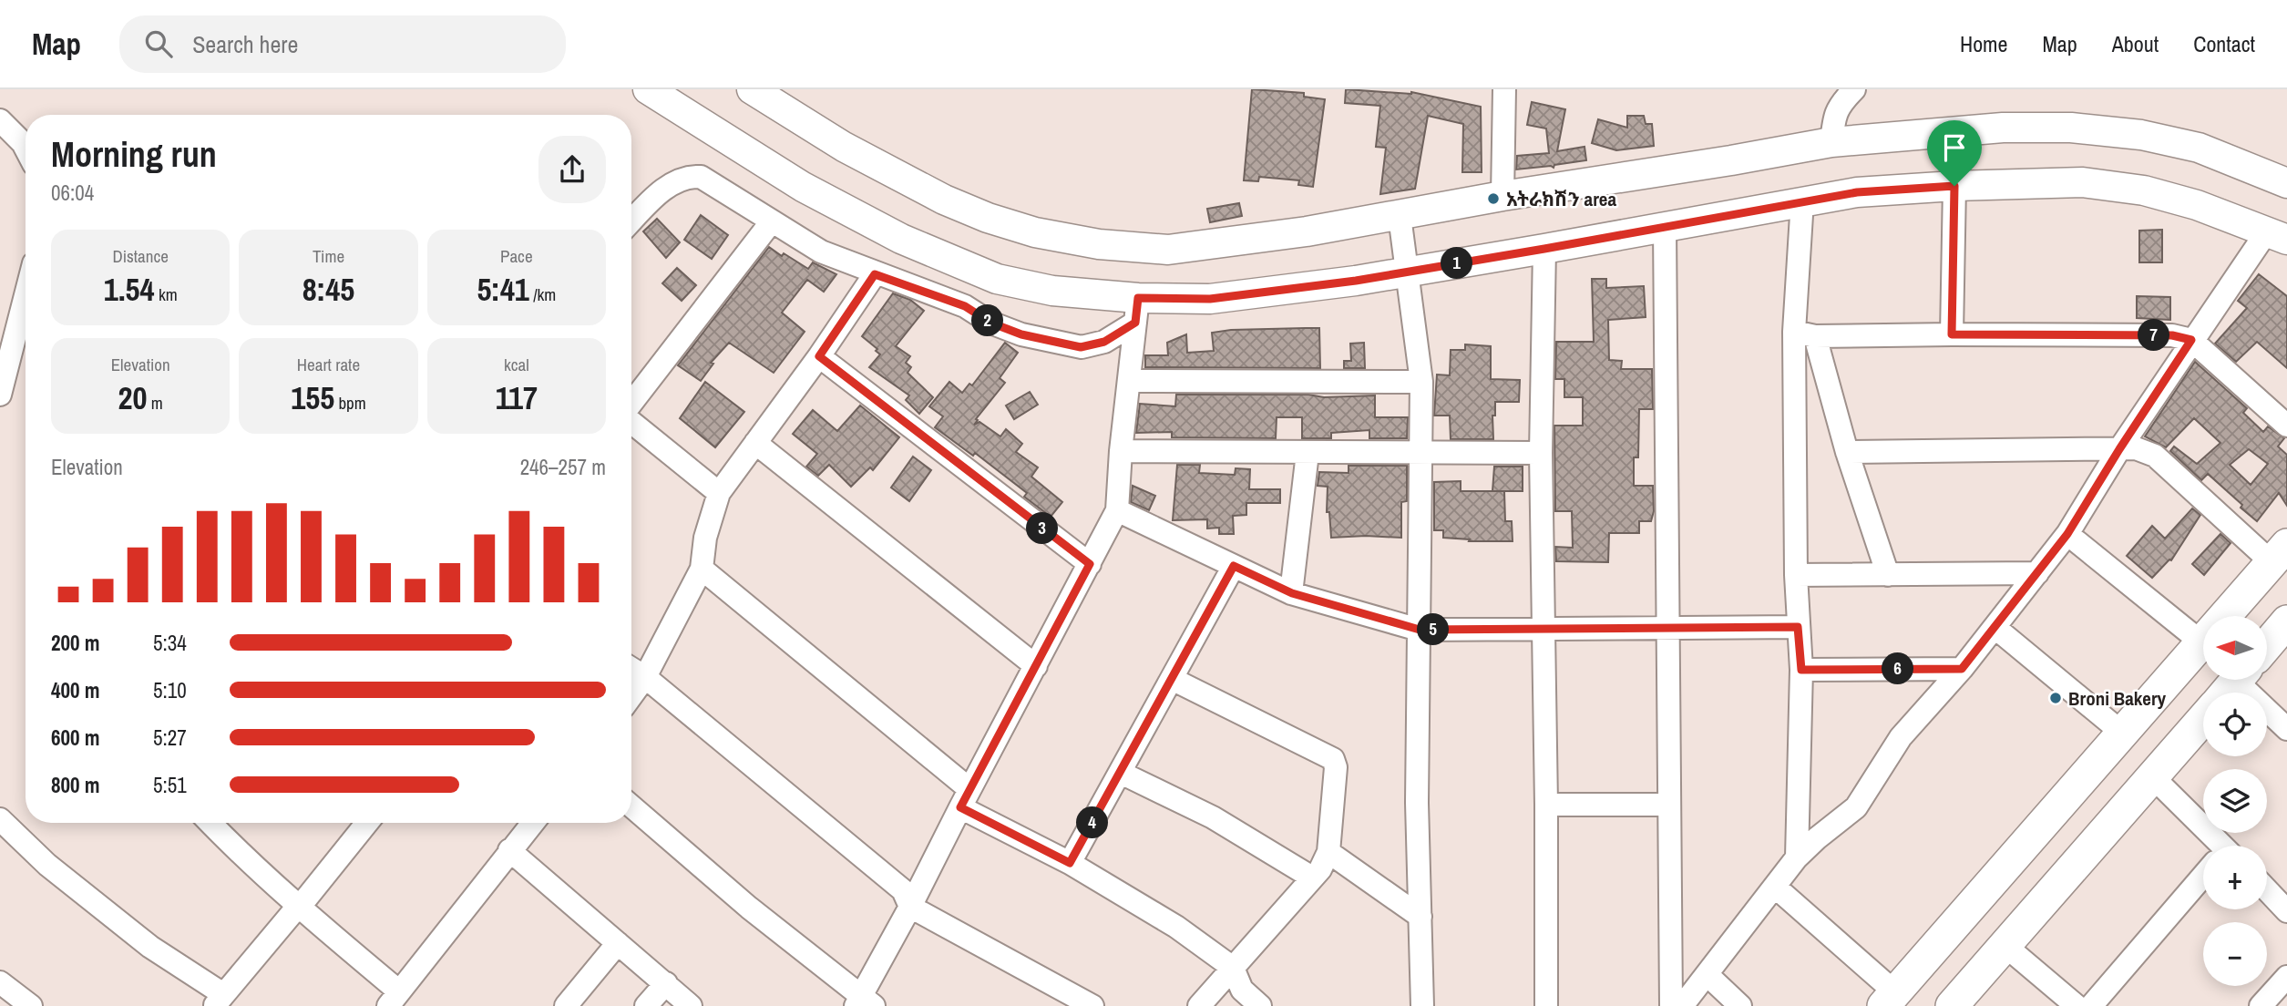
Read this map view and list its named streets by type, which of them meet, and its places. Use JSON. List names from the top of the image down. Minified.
{"places":["አትራክሽን area","Broni Bakery"],"north":"left","page":{"header":"Map","search":"Search here","nav":["Home","Map","About","Contact"],"heading":["Morning run","06:04"],"stats":[["Distance","1.54 km"],["Time","8:45"],["Pace","5:41 /km"],["Elevation","20 m"],["Heart rate","155 bpm"],["kcal","117"]],"pins":["1","2","7","3","5","6","4"],"chart":["Elevation","246–257 m"],"map_buttons":["+","−"],"list":[{"name":"200 m","note":"5:34"},{"name":"400 m","note":"5:10"},{"name":"600 m","note":"5:27"},{"name":"800 m","note":"5:51"}]}}
